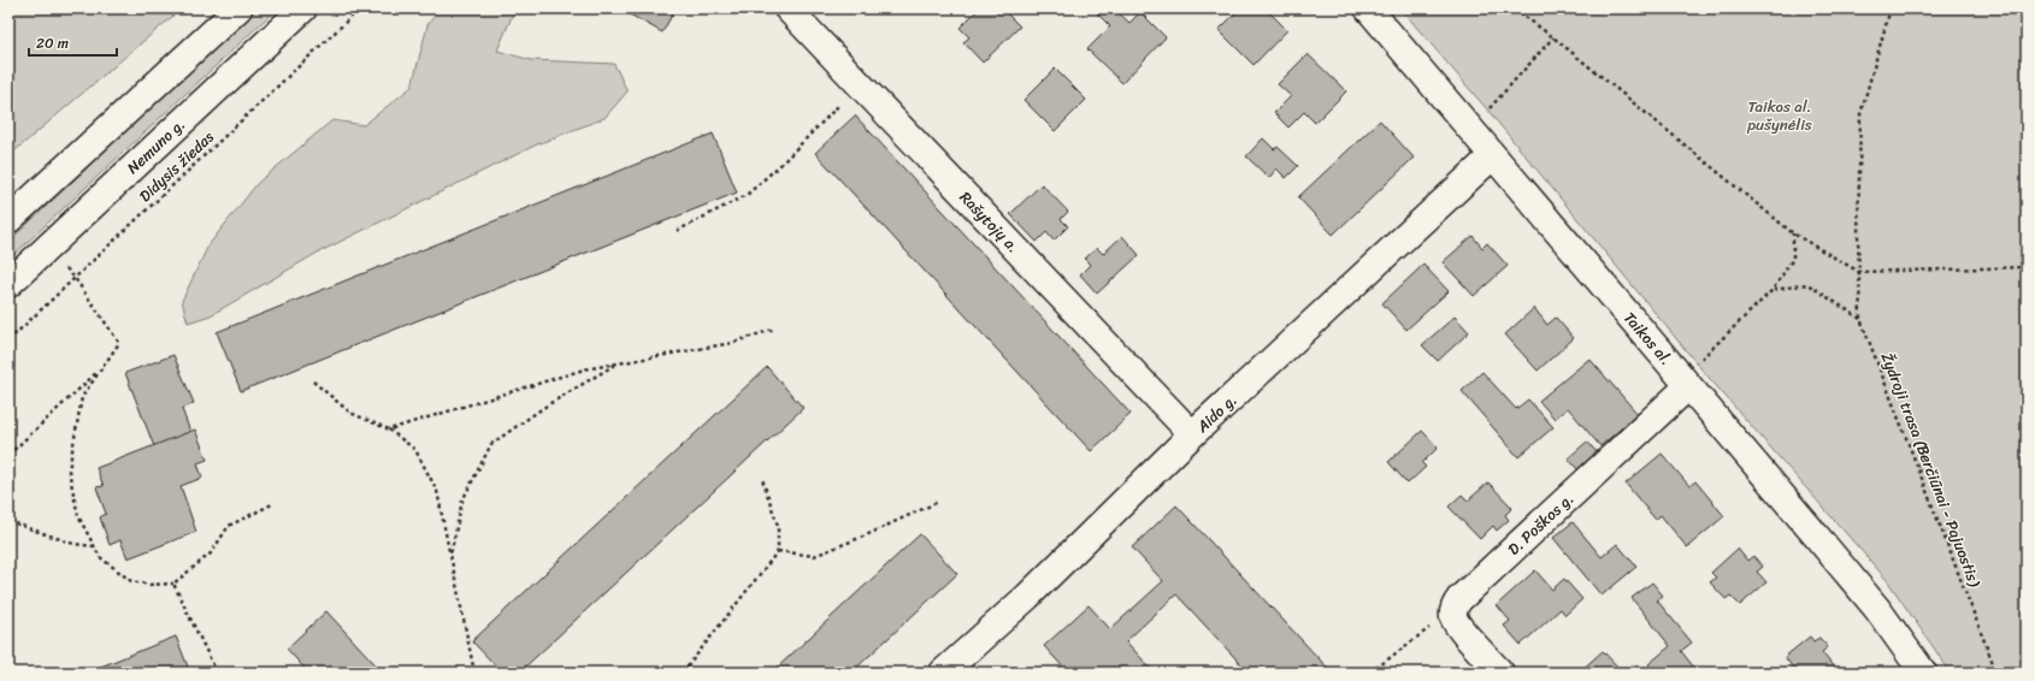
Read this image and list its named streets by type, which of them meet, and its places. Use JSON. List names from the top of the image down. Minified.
{"streets":{"street":["Nemuno g.","Rašytojų a.","Taikos al.","Aido g.","D. Poškos g."],"path":["Didysis žiedas","Žydroji trasa (Berčiūnai - Pajuostis)"]},"crossings":[["Rašytojų a.","Aido g."],["Taikos al.","Aido g."],["Taikos al.","D. Poškos g."]],"parks":["Taikos al. pušynėlis"],"scale_bar":"20 m"}
